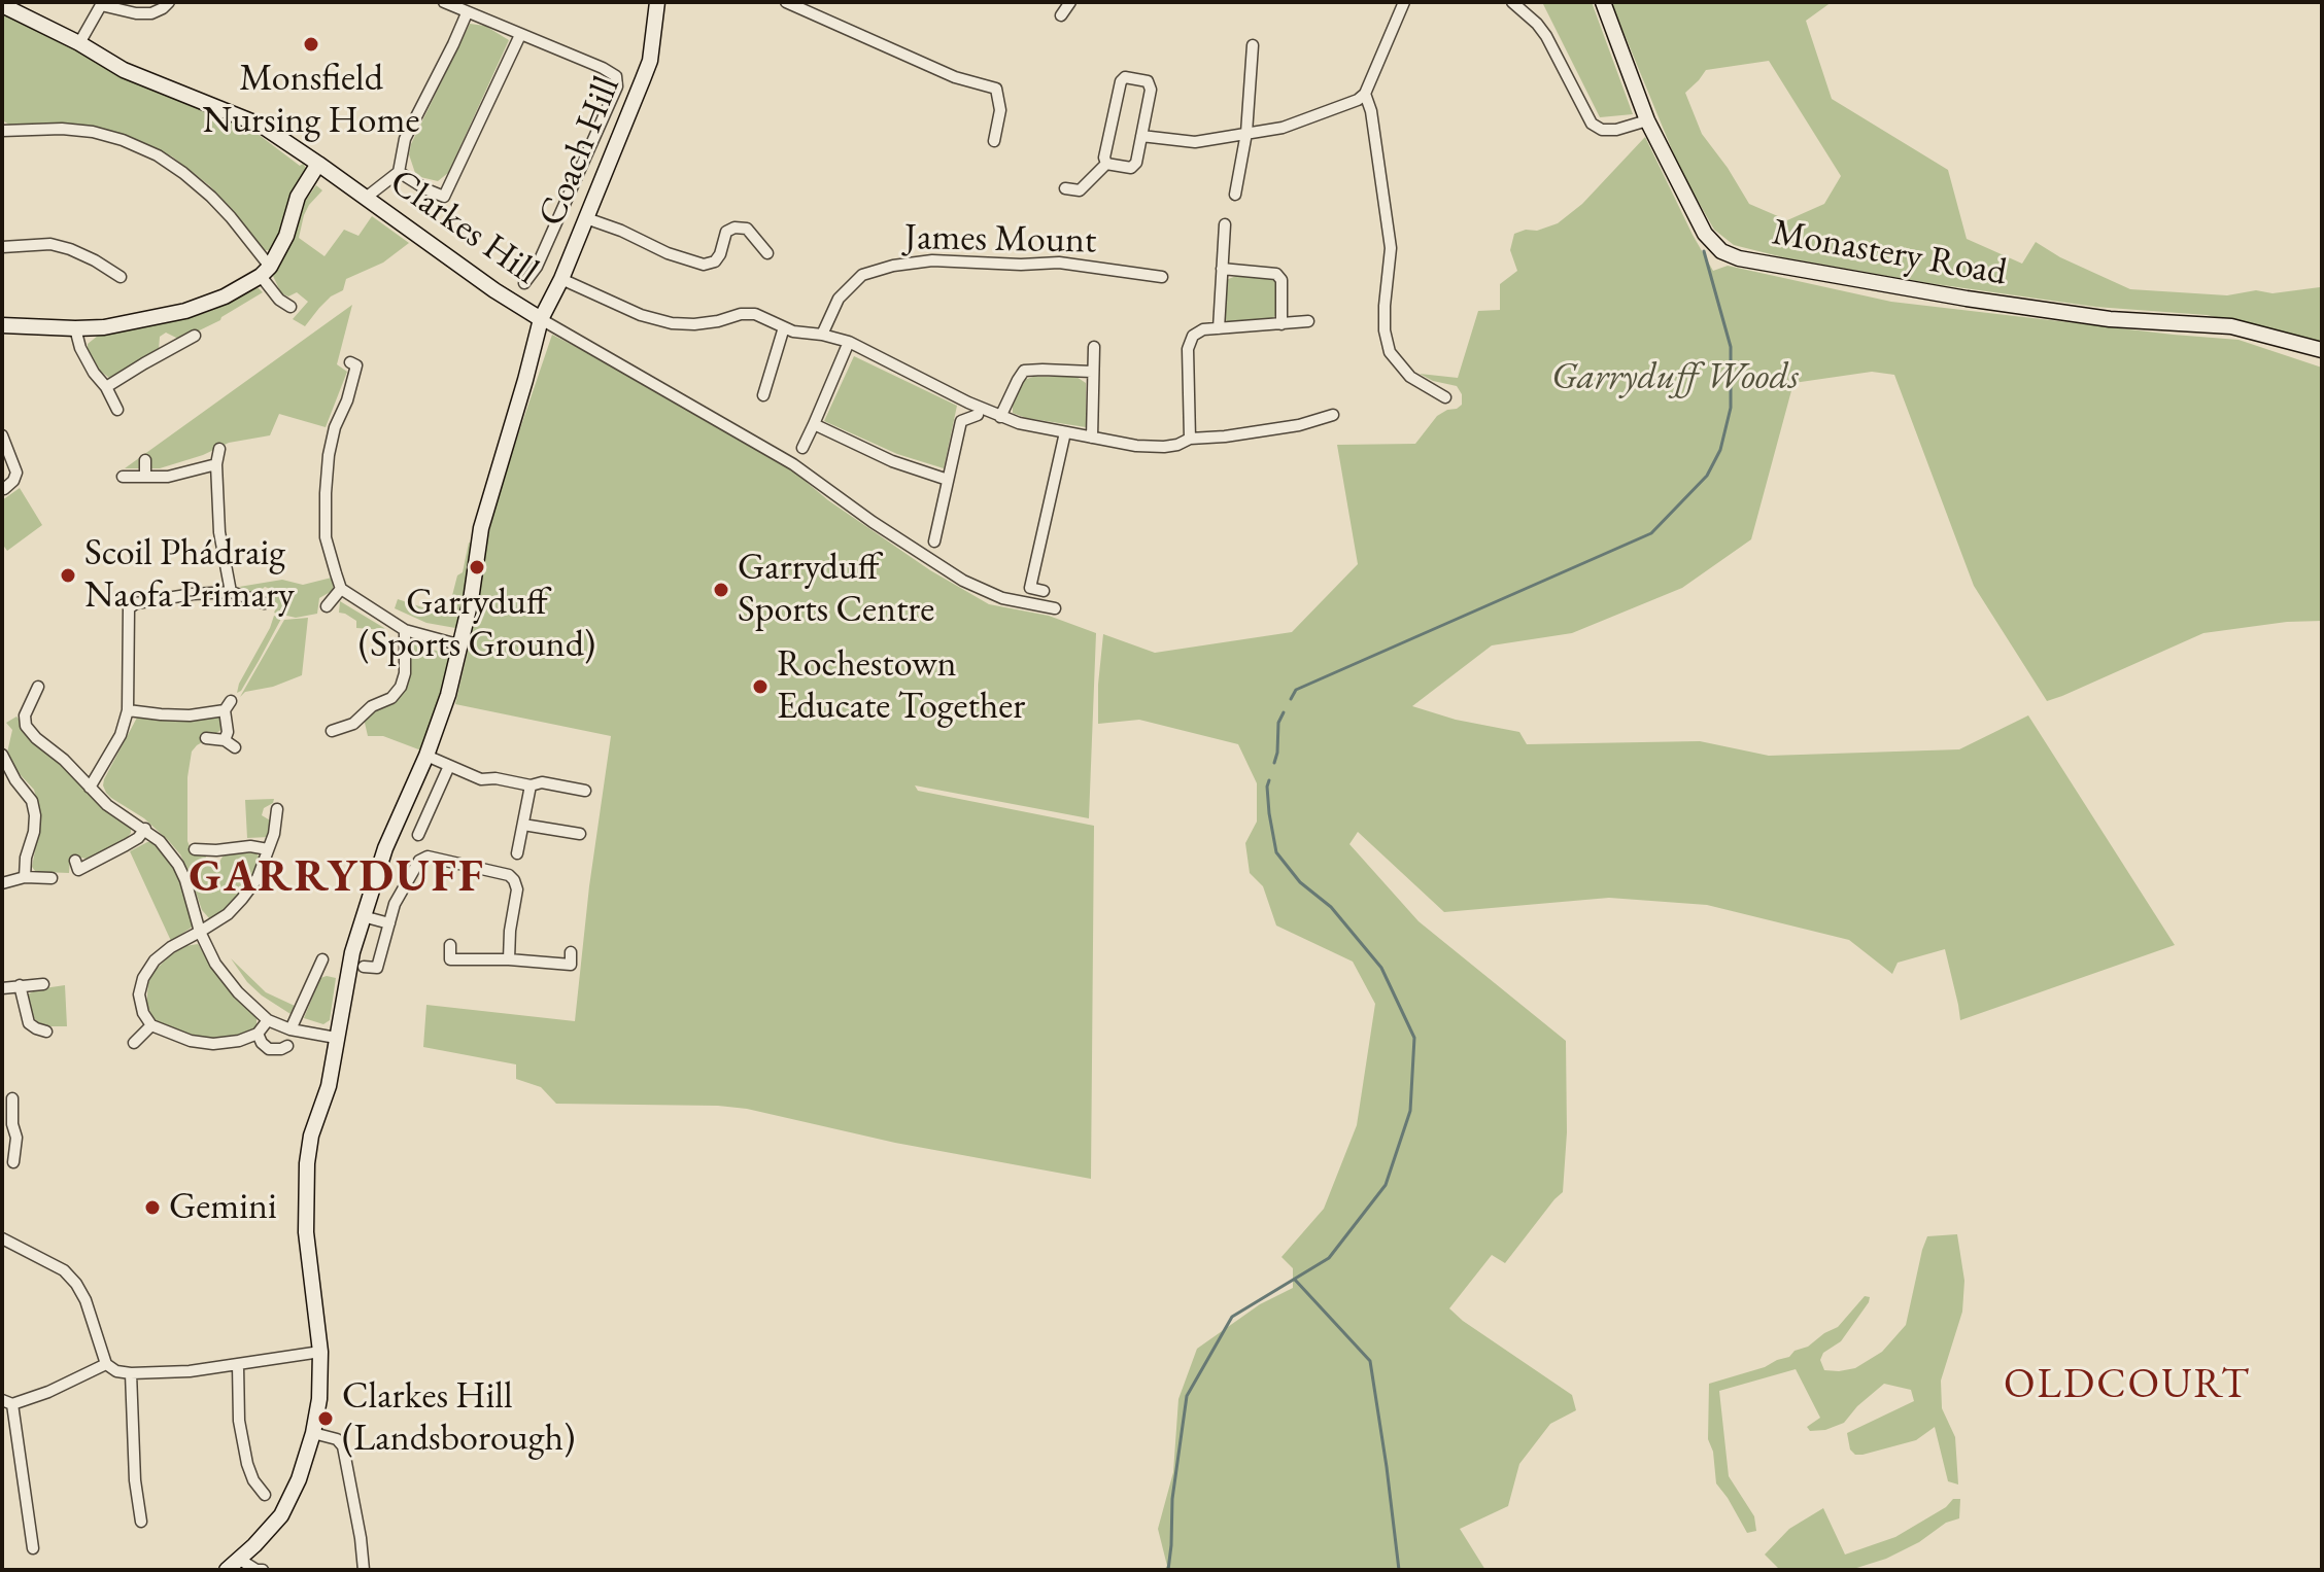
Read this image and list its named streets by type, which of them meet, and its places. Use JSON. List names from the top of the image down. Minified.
{"streets":{"street":["Coach Hill","Clarkes Hill","James Mount","Monastery Road"]},"crossings":[["Coach Hill","Clarkes Hill"]],"districts":["GARRYDUFF","OLDCOURT"],"parks":["Garryduff Woods"],"places":["Monsfield Nursing Home","Garryduff (Sports Ground)","Scoil Phádraig Naofa Primary","Garryduff Sports Centre","Rochestown Educate Together","Gemini","Clarkes Hill (Landsborough)"]}
